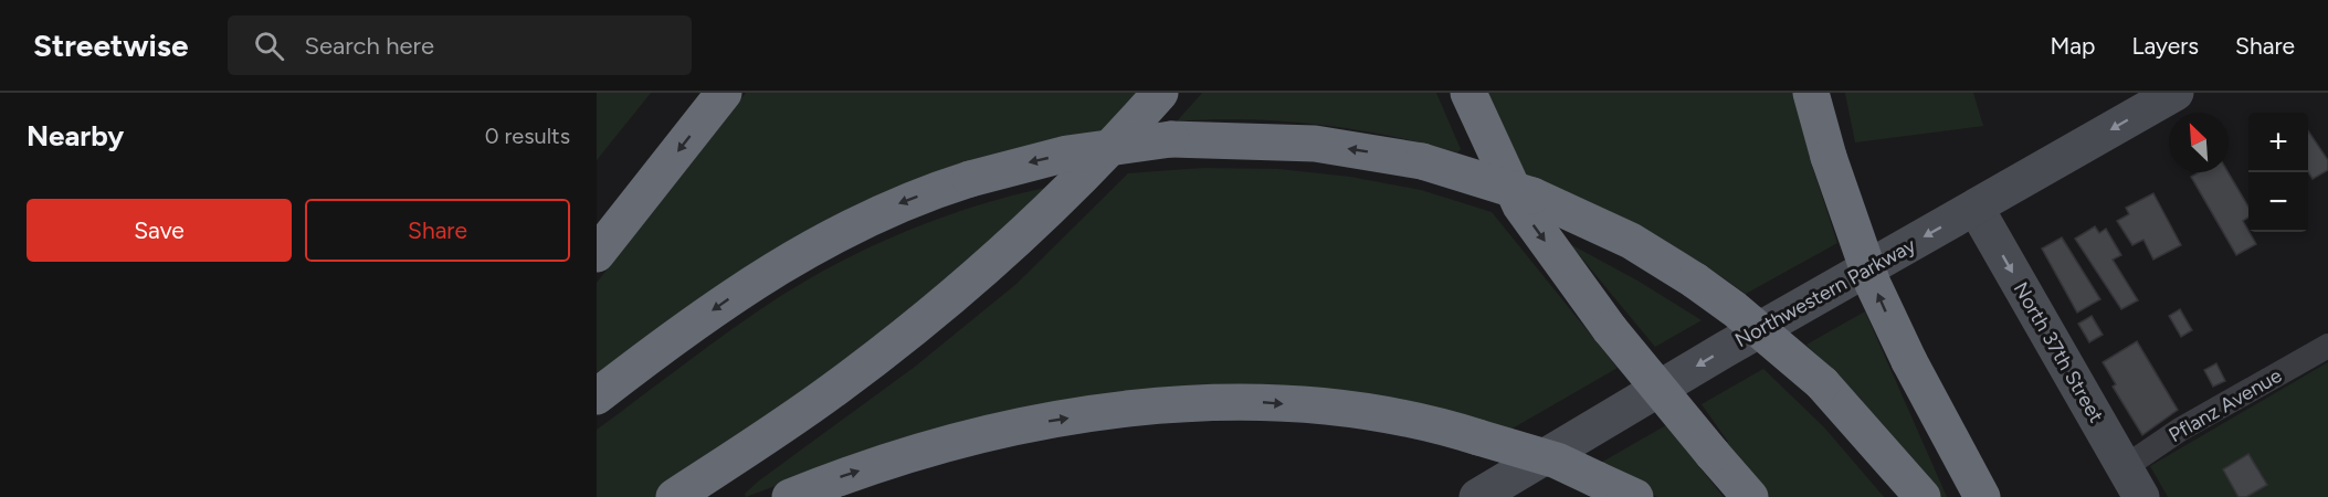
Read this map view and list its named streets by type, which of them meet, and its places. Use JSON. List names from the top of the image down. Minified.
{"streets":{"street":["Northwestern Parkway","North 37th Street","Pflanz Avenue"]},"crossings":[["Northwestern Parkway","North 37th Street"],["North 37th Street","Pflanz Avenue"]],"one_way":["Northwestern Parkway","North 37th Street"],"north":"top left","page":{"header":"Streetwise","search":"Search here","nav":["Map","Layers","Share"],"heading":["Nearby","0 results"],"map_buttons":["+","−"],"buttons":["Save","Share"]}}
